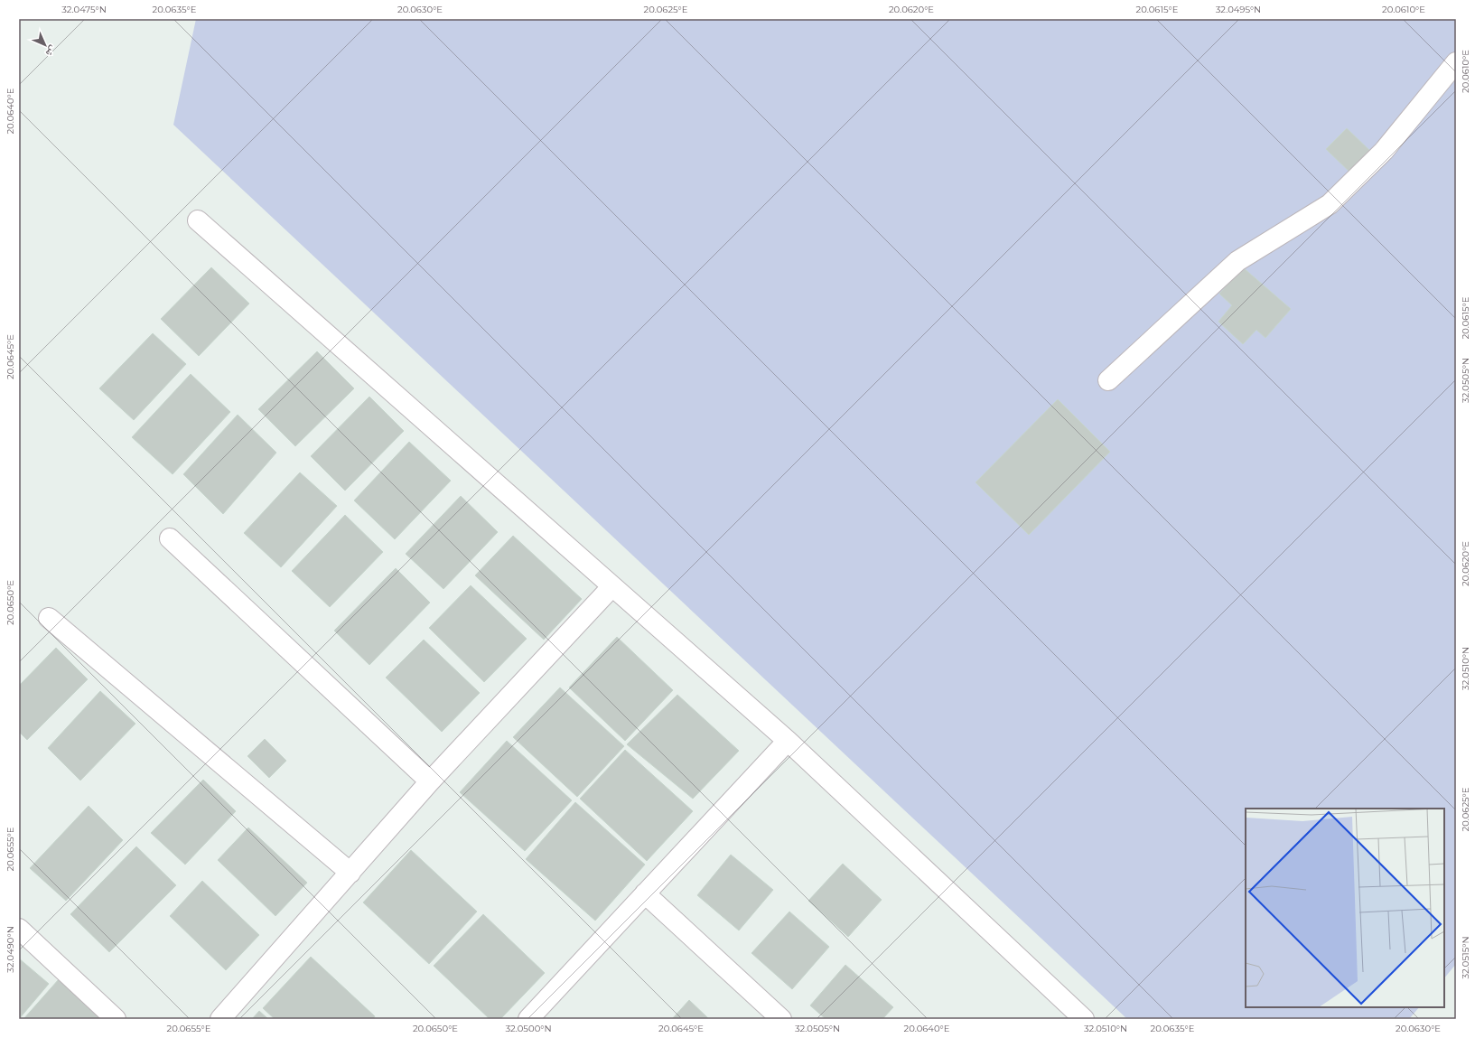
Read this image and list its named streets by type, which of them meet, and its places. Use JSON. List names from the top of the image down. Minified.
{"north":"bottom right","coordinates":["32.0475°N","20.0635°E","20.0630°E","20.0625°E","20.0620°E","20.0615°E","32.0495°N","20.0610°E","20.0640°E","20.0645°E","32.0505°N","20.0650°E","32.0510°N","20.0655°E","32.0490°N","32.0515°N","32.0500°N"]}
